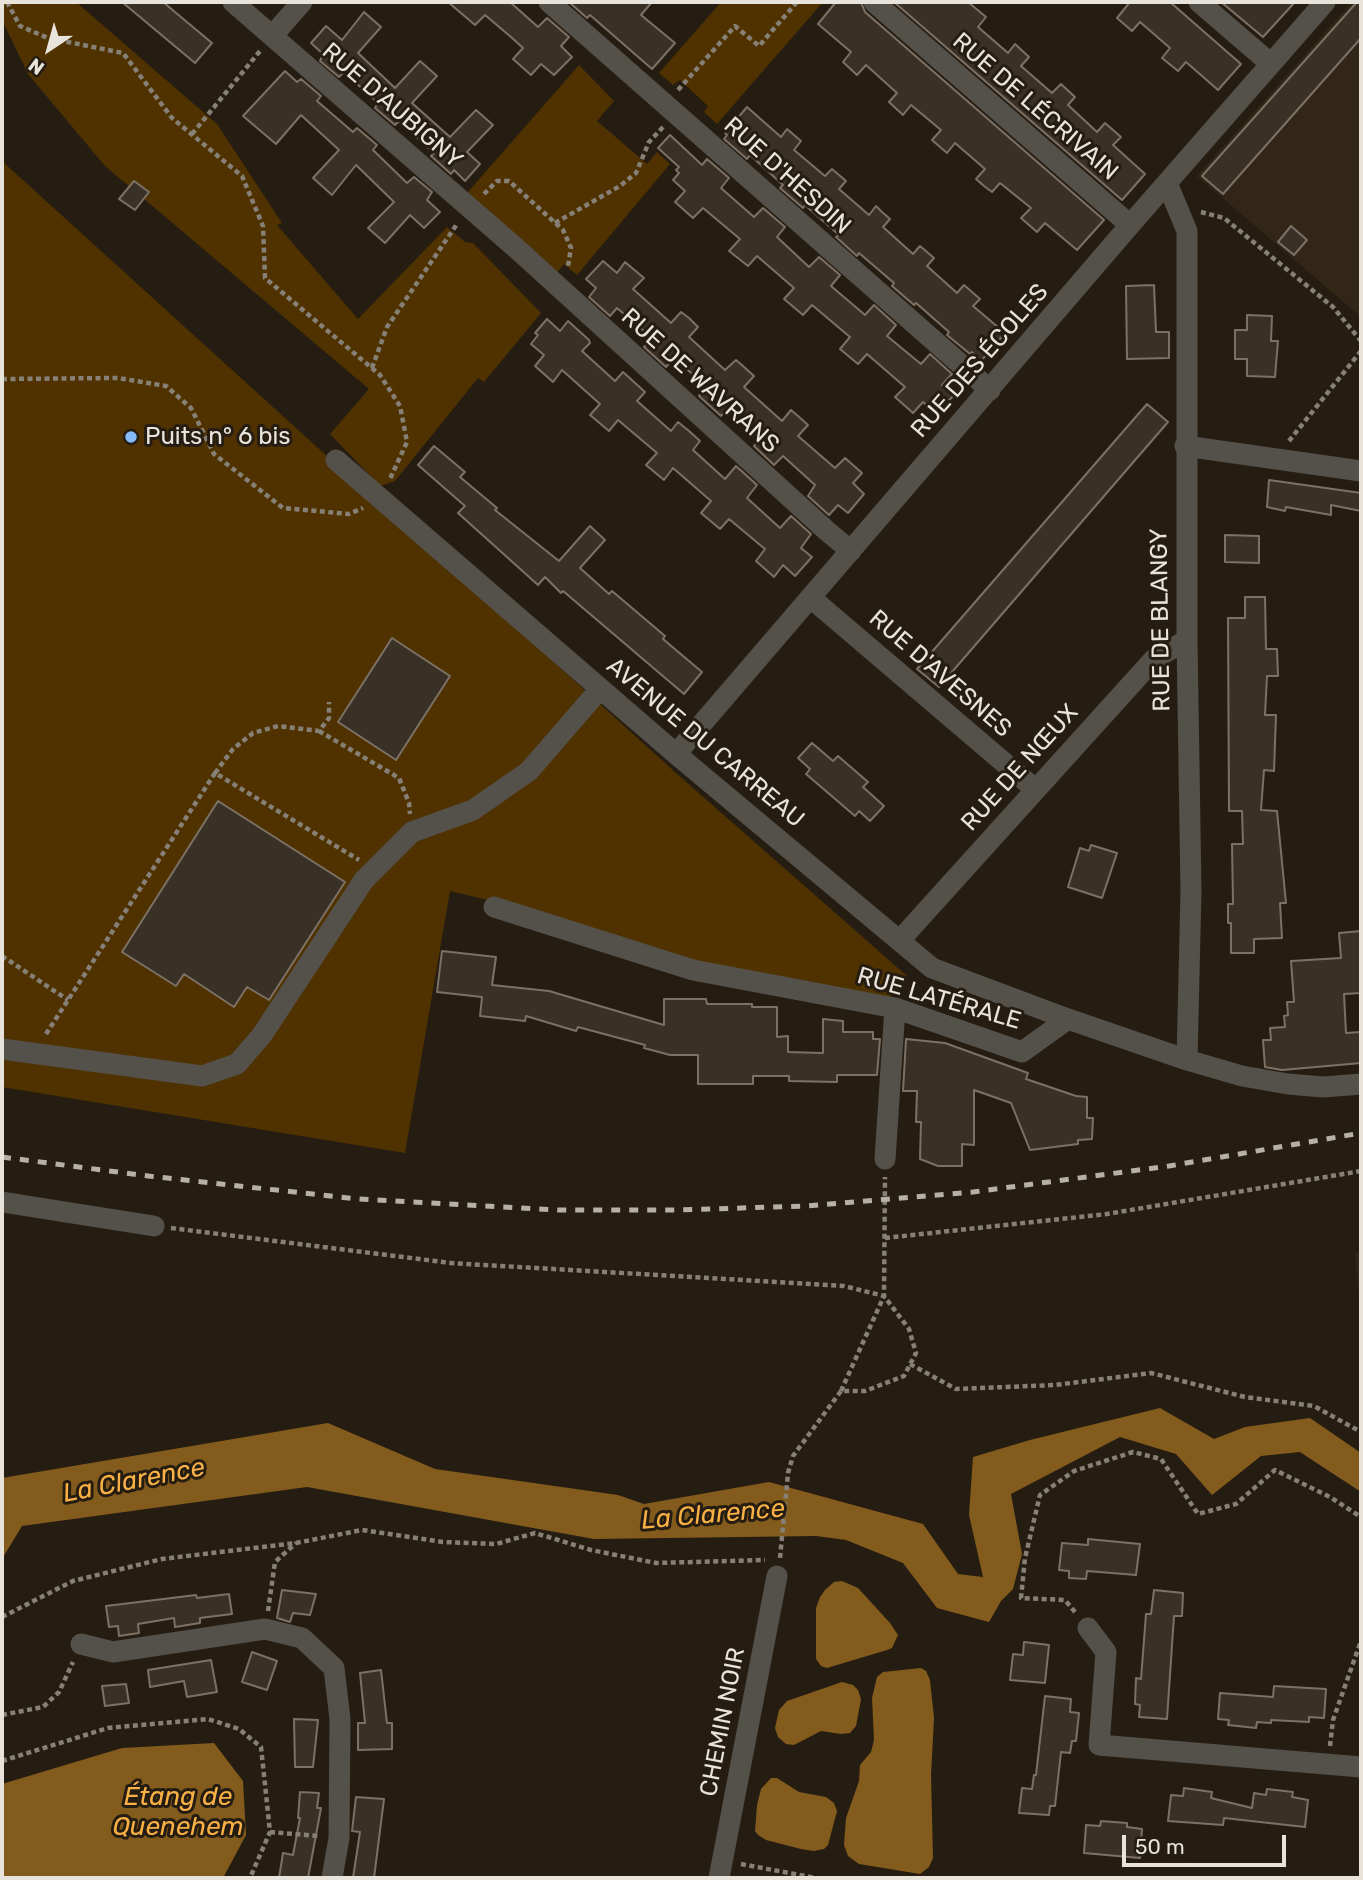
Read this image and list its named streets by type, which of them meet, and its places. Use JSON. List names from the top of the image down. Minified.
{"streets":{"street":["RUE D'AUBIGNY","RUE DE LÉCRIVAIN","RUE D'HESDIN","RUE DES ÉCOLES","RUE DE WAVRANS","RUE DE BLANGY","RUE D'AVESNES","AVENUE DU CARREAU","RUE DE NŒUX","RUE LATÉRALE","CHEMIN NOIR"]},"crossings":[["RUE D'AUBIGNY","RUE DE WAVRANS"],["RUE DE LÉCRIVAIN","RUE DES ÉCOLES"],["RUE D'HESDIN","RUE DES ÉCOLES"],["RUE DES ÉCOLES","RUE DE WAVRANS"],["RUE DES ÉCOLES","RUE DE BLANGY"],["RUE DES ÉCOLES","RUE D'AVESNES"],["RUE DES ÉCOLES","AVENUE DU CARREAU"],["RUE DE BLANGY","RUE DE NŒUX"],["RUE D'AVESNES","RUE DE NŒUX"],["AVENUE DU CARREAU","RUE DE NŒUX"],["AVENUE DU CARREAU","RUE LATÉRALE"]],"water":["La Clarence","Étang de Quenehem"],"places":["Puits n° 6 bis"],"scale_bar":"50 m","north":"bottom left"}
